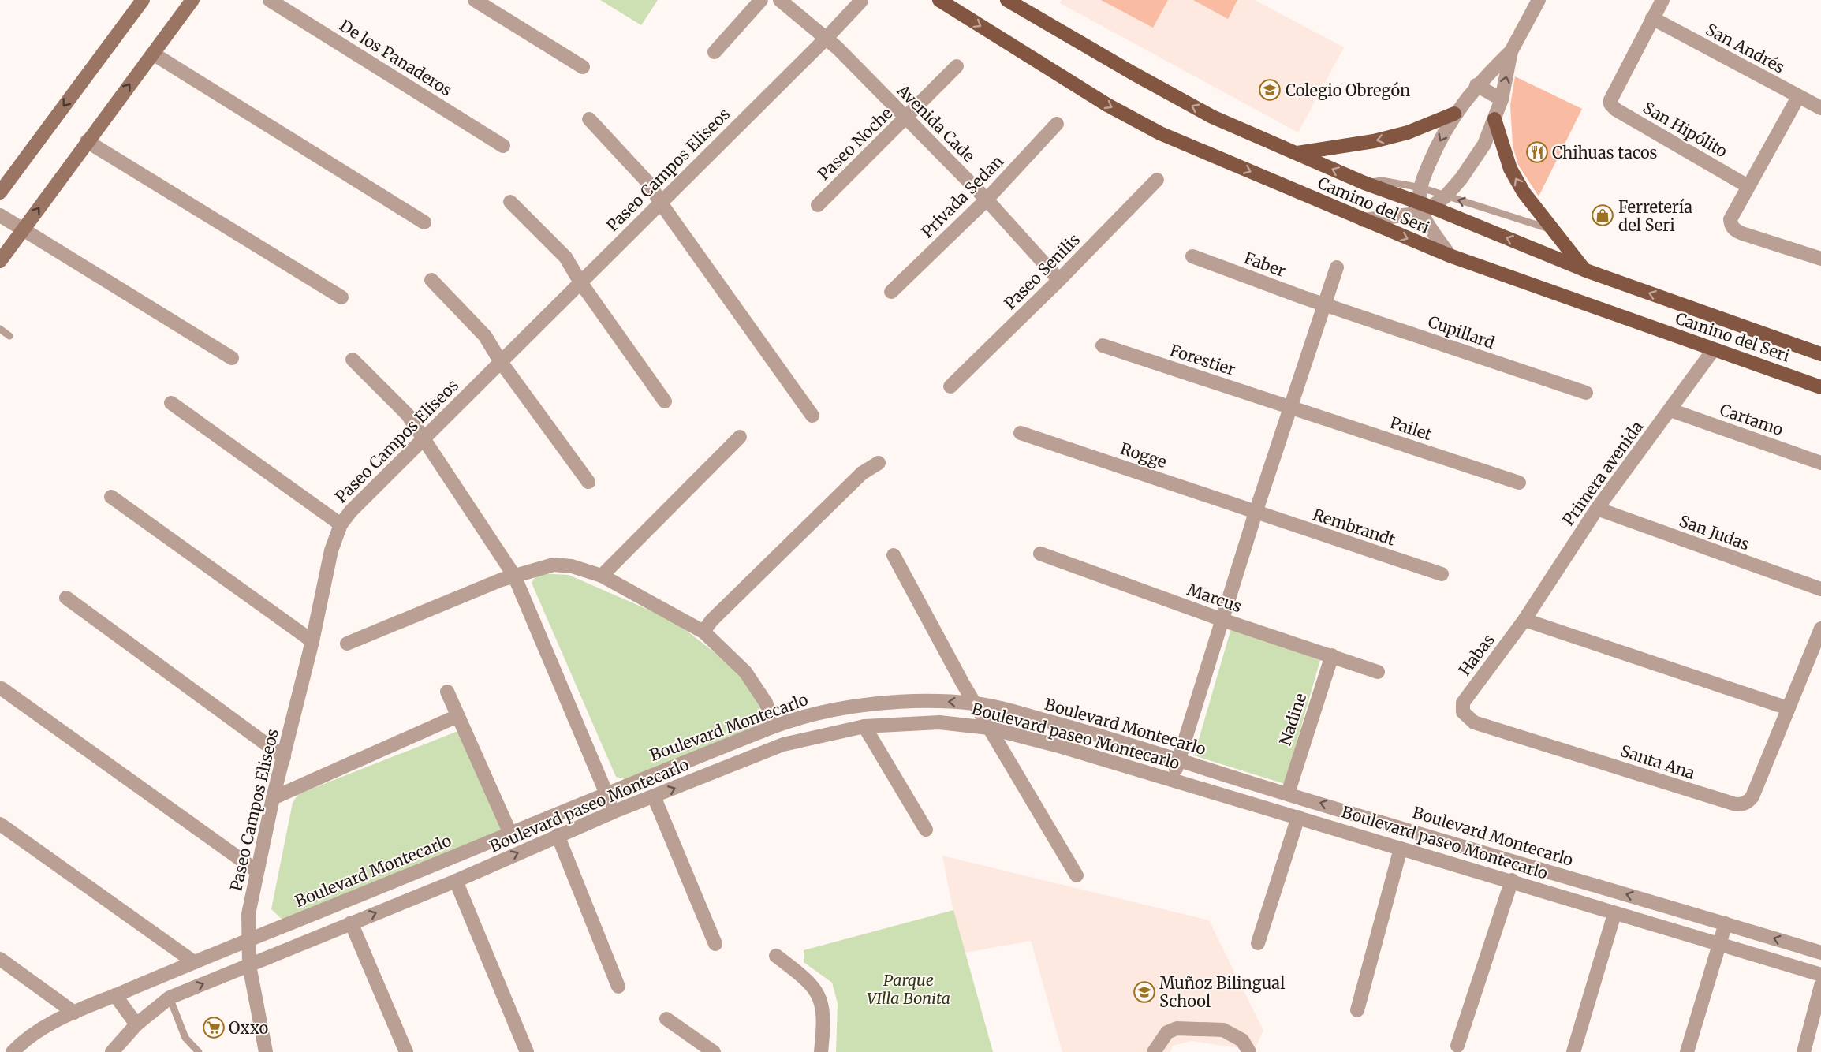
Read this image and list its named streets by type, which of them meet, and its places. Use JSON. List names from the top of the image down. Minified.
{"streets":{"main road":["Camino del Seri"],"street":["San Andrés","De los Panaderos","Avenida Cade","San Hipólito","Paseo Noche","Paseo Campos Eliseos","Privada Sedan","Faber","Paseo Senilis","Cupillard","Forestier","Cartamo","Pailet","Rogge","Primera avenida","Rembrandt","San Judas","Marcus","Habas","Nadine","Boulevard Montecarlo","Boulevard paseo Montecarlo","Santa Ana"]},"crossings":[["San Andrés","San Hipólito"],["Avenida Cade","Paseo Noche"],["Avenida Cade","Paseo Campos Eliseos"],["Avenida Cade","Privada Sedan"],["Avenida Cade","Paseo Senilis"],["Paseo Campos Eliseos","Boulevard Montecarlo"],["Paseo Campos Eliseos","Boulevard paseo Montecarlo"],["Camino del Seri","Primera avenida"],["Faber","Cupillard"],["Forestier","Pailet"],["Cartamo","Primera avenida"],["Rogge","Rembrandt"],["Primera avenida","San Judas"],["Primera avenida","Habas"],["Marcus","Nadine"],["Habas","Santa Ana"],["Nadine","Boulevard Montecarlo"]],"one_way":["Boulevard Montecarlo"],"parks":["Parque VIlla Bonita"],"places":{"school or university":["Colegio Obregón","Muñoz Bilingual School"],"restaurant":["Chihuas tacos"],"shop":["Ferretería del Seri"],"supermarket":["Oxxo"]}}
